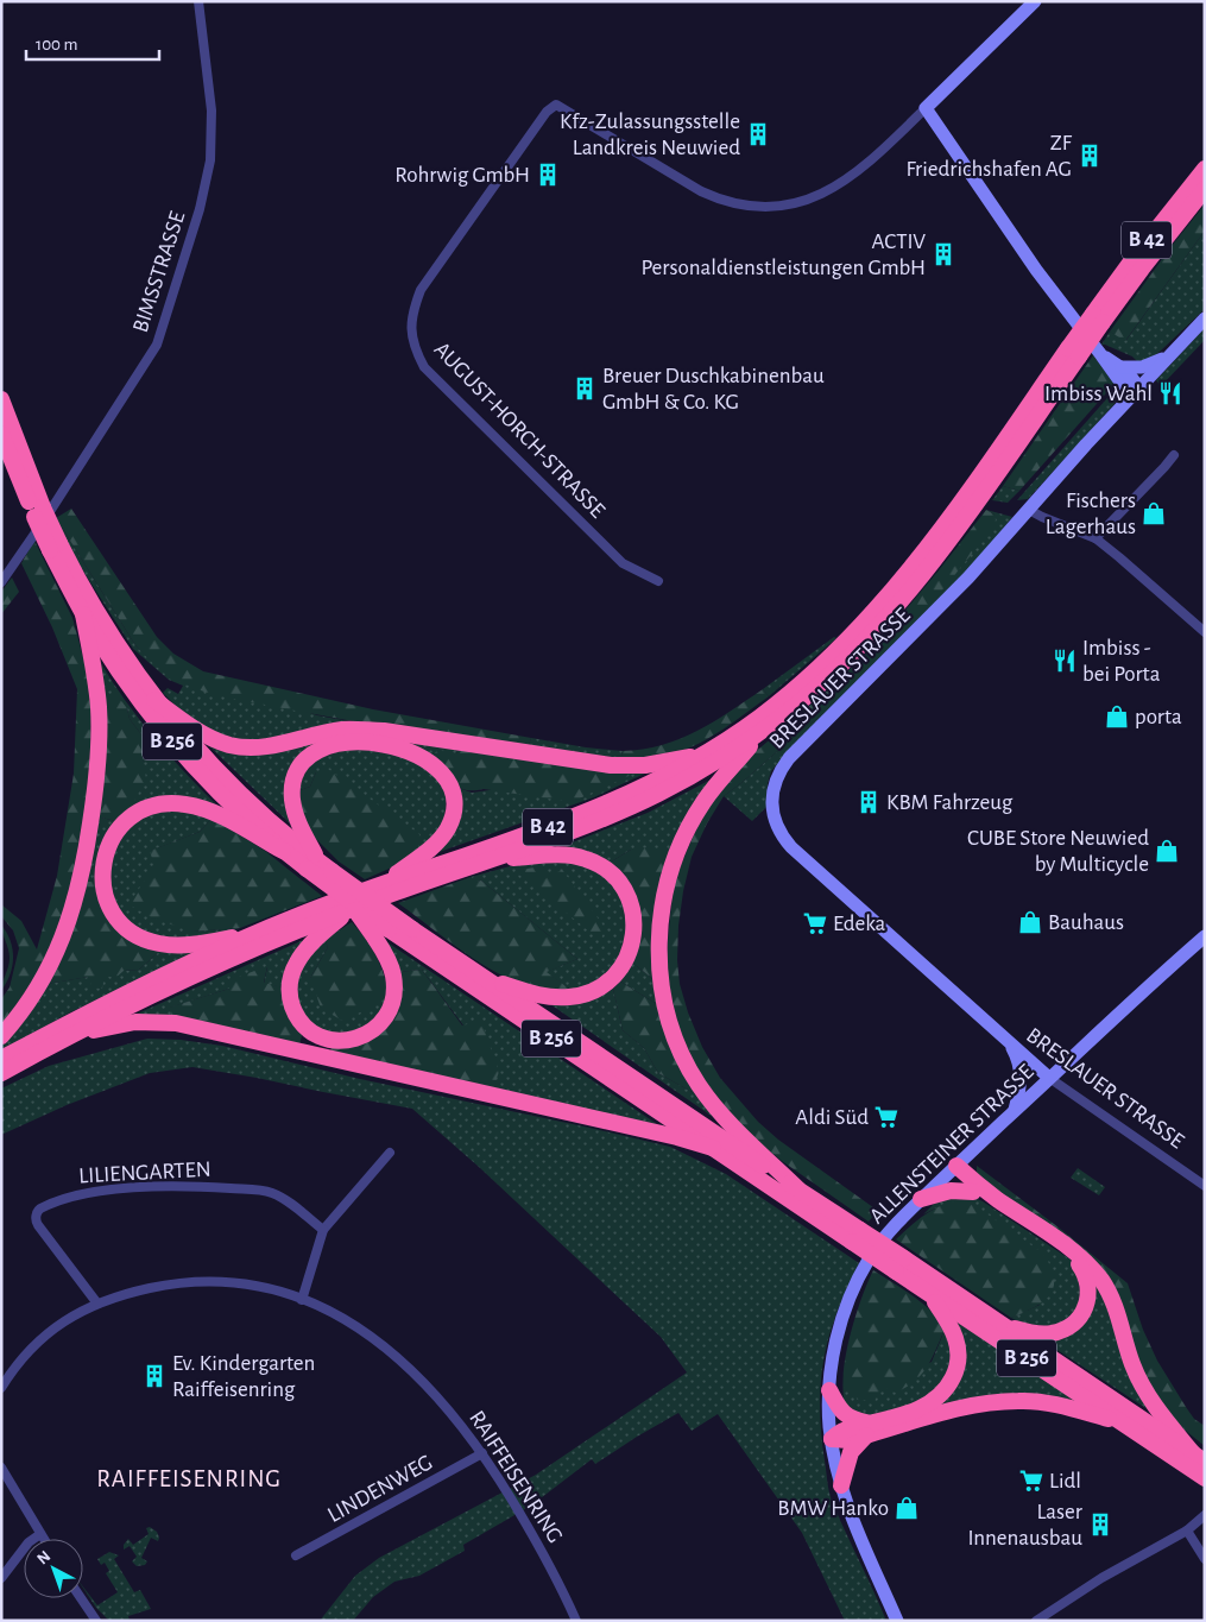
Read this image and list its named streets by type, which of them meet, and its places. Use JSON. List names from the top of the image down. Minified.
{"streets":{"highway":["B 42","B 256"],"street":["BIMSSTRASSE","AUGUST-HORCH-STRASSE","BRESLAUER STRASSE","ALLENSTEINER STRASSE","LILIENGARTEN","RAIFFEISENRING","LINDENWEG"]},"crossings":[["B 42","B 256"],["BRESLAUER STRASSE","ALLENSTEINER STRASSE"],["LILIENGARTEN","RAIFFEISENRING"],["RAIFFEISENRING","LINDENWEG"]],"districts":["RAIFFEISENRING"],"places":{"building":["Kfz-Zulassungsstelle Landkreis Neuwied","ZF Friedrichshafen AG","Rohrwig GmbH","ACTIV Personaldienstleistungen GmbH","Breuer Duschkabinenbau GmbH & Co. KG","KBM Fahrzeug","Ev. Kindergarten Raiffeisenring","Laser Innenausbau"],"restaurant":["Imbiss Wahl","Imbiss - bei Porta"],"shop":["Fischers Lagerhaus","porta","CUBE Store Neuwied by Multicycle","Bauhaus","BMW Hanko"],"supermarket":["Edeka","Aldi Süd","Lidl"]},"scale_bar":"100 m","north":"top left"}
